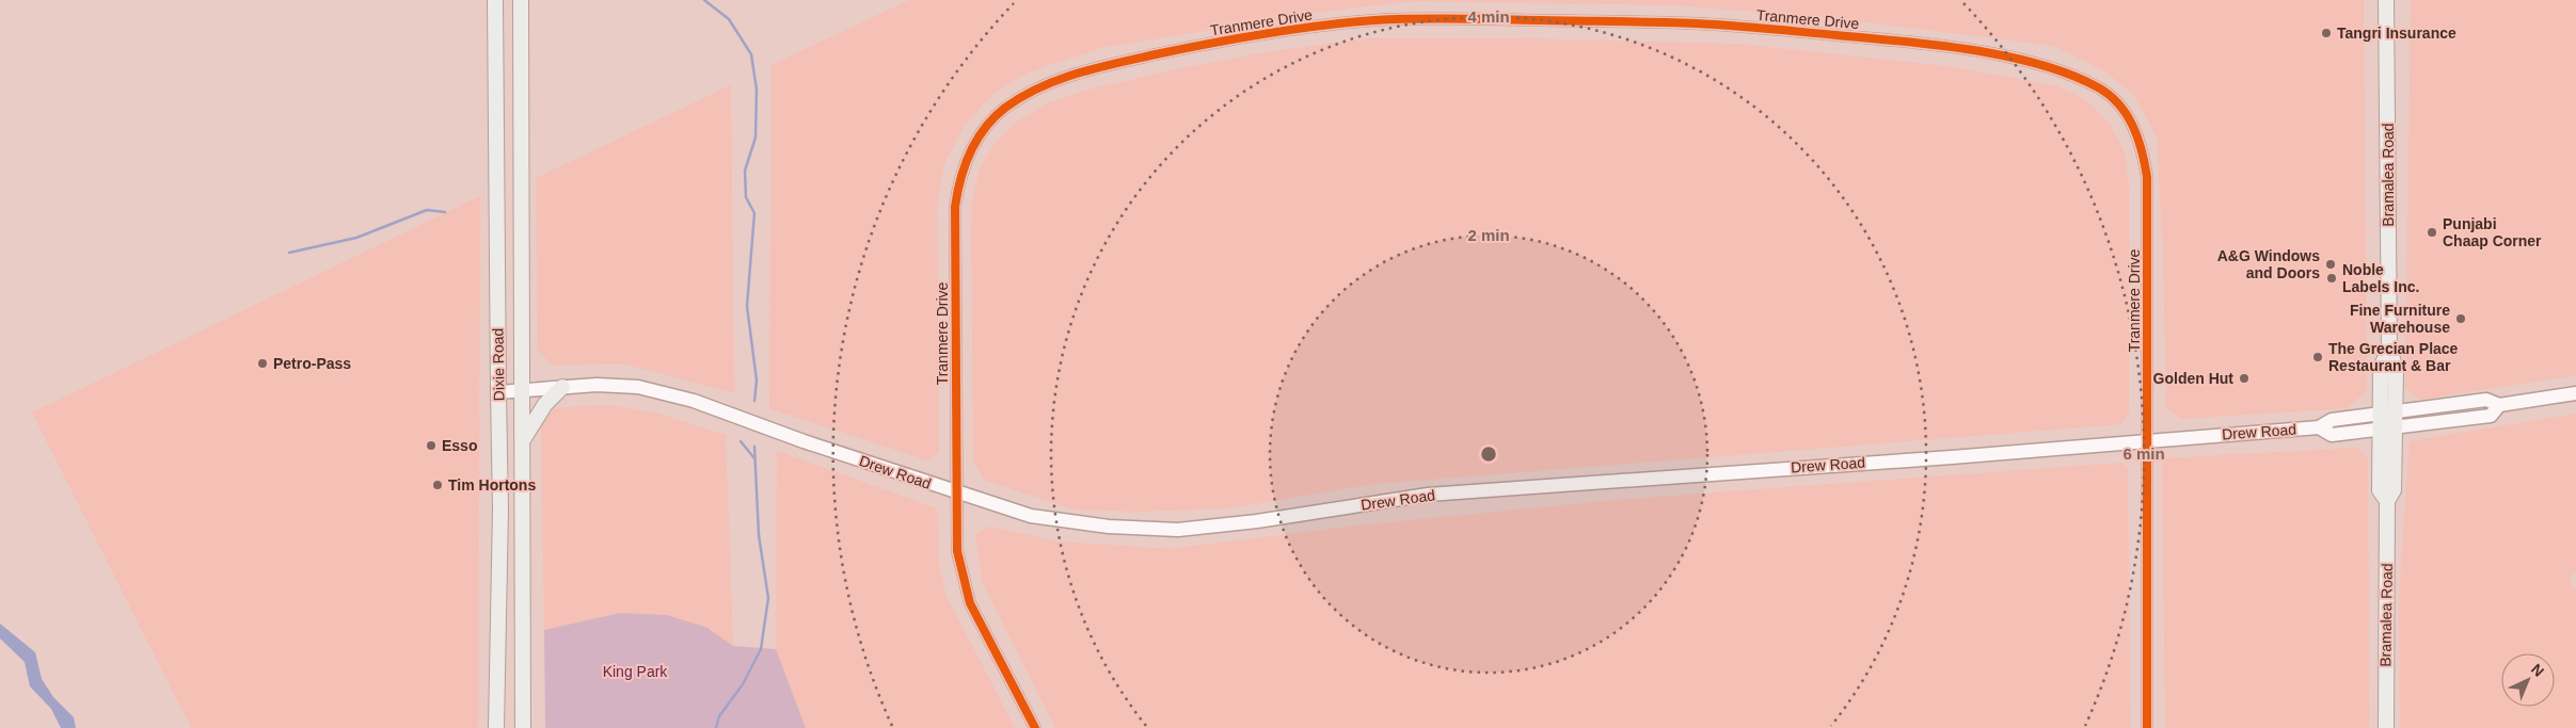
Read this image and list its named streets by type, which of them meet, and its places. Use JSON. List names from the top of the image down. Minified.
{"streets":{"main road":["Bramalea Road","Dixie Road"],"street":["Tranmere Drive","Drew Road"]},"crossings":[["Tranmere Drive","Drew Road"],["Bramalea Road","Drew Road"],["Dixie Road","Drew Road"]],"parks":["King Park"],"places":["Tangri Insurance","Punjabi Chaap Corner","A&G Windows and Doors","Noble Labels Inc.","Fine Furniture Warehouse","The Grecian Place Restaurant & Bar","Petro-Pass","Golden Hut","Esso","Tim Hortons"],"north":"top right","rings":["4 min","2 min","6 min"]}
